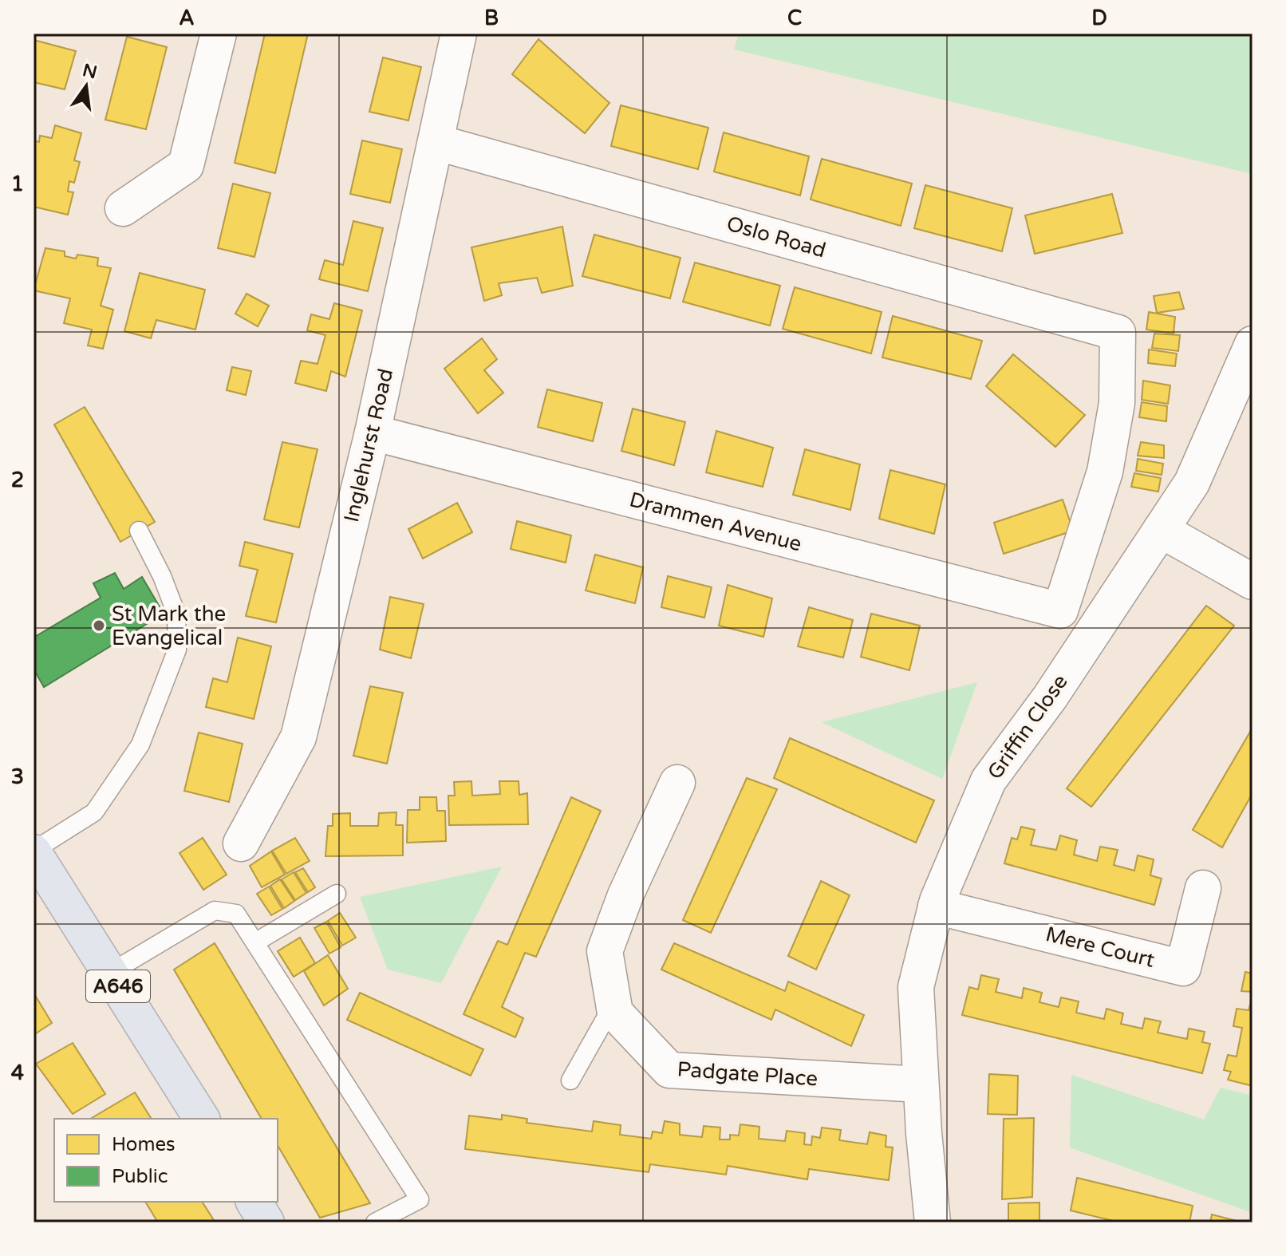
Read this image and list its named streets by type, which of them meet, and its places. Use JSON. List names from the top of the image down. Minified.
{"streets":{"highway":["A646"],"street":["Oslo Road","Inglehurst Road","Drammen Avenue","Griffin Close","Mere Court","Padgate Place"]},"crossings":[["Oslo Road","Inglehurst Road"],["Oslo Road","Drammen Avenue"],["Inglehurst Road","Drammen Avenue"],["Griffin Close","Mere Court"],["Griffin Close","Padgate Place"]],"places":["St Mark the Evangelical"],"legend":["Homes","Public"],"north":"top","grid":{"columns":["A","B","C","D"],"rows":["1","2","3","4"]}}
